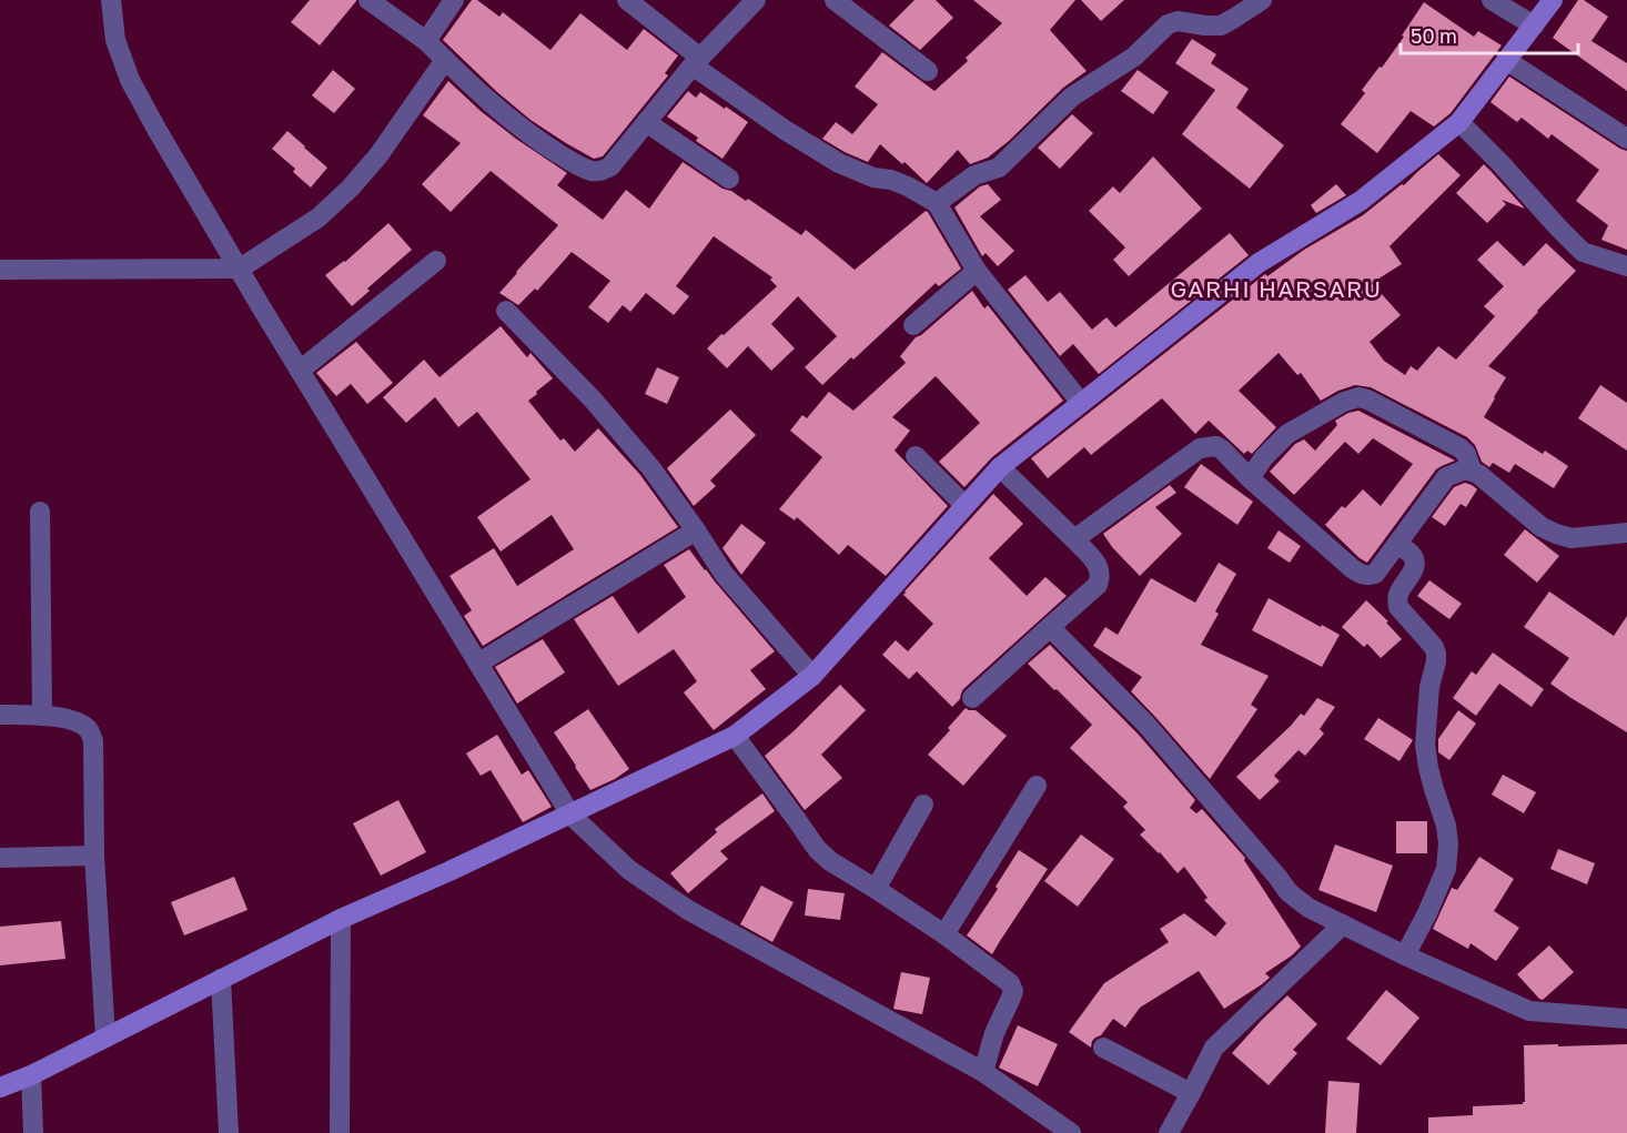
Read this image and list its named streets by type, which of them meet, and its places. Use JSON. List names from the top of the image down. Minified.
{"districts":["GARHI HARSARU"],"scale_bar":"50 m"}
